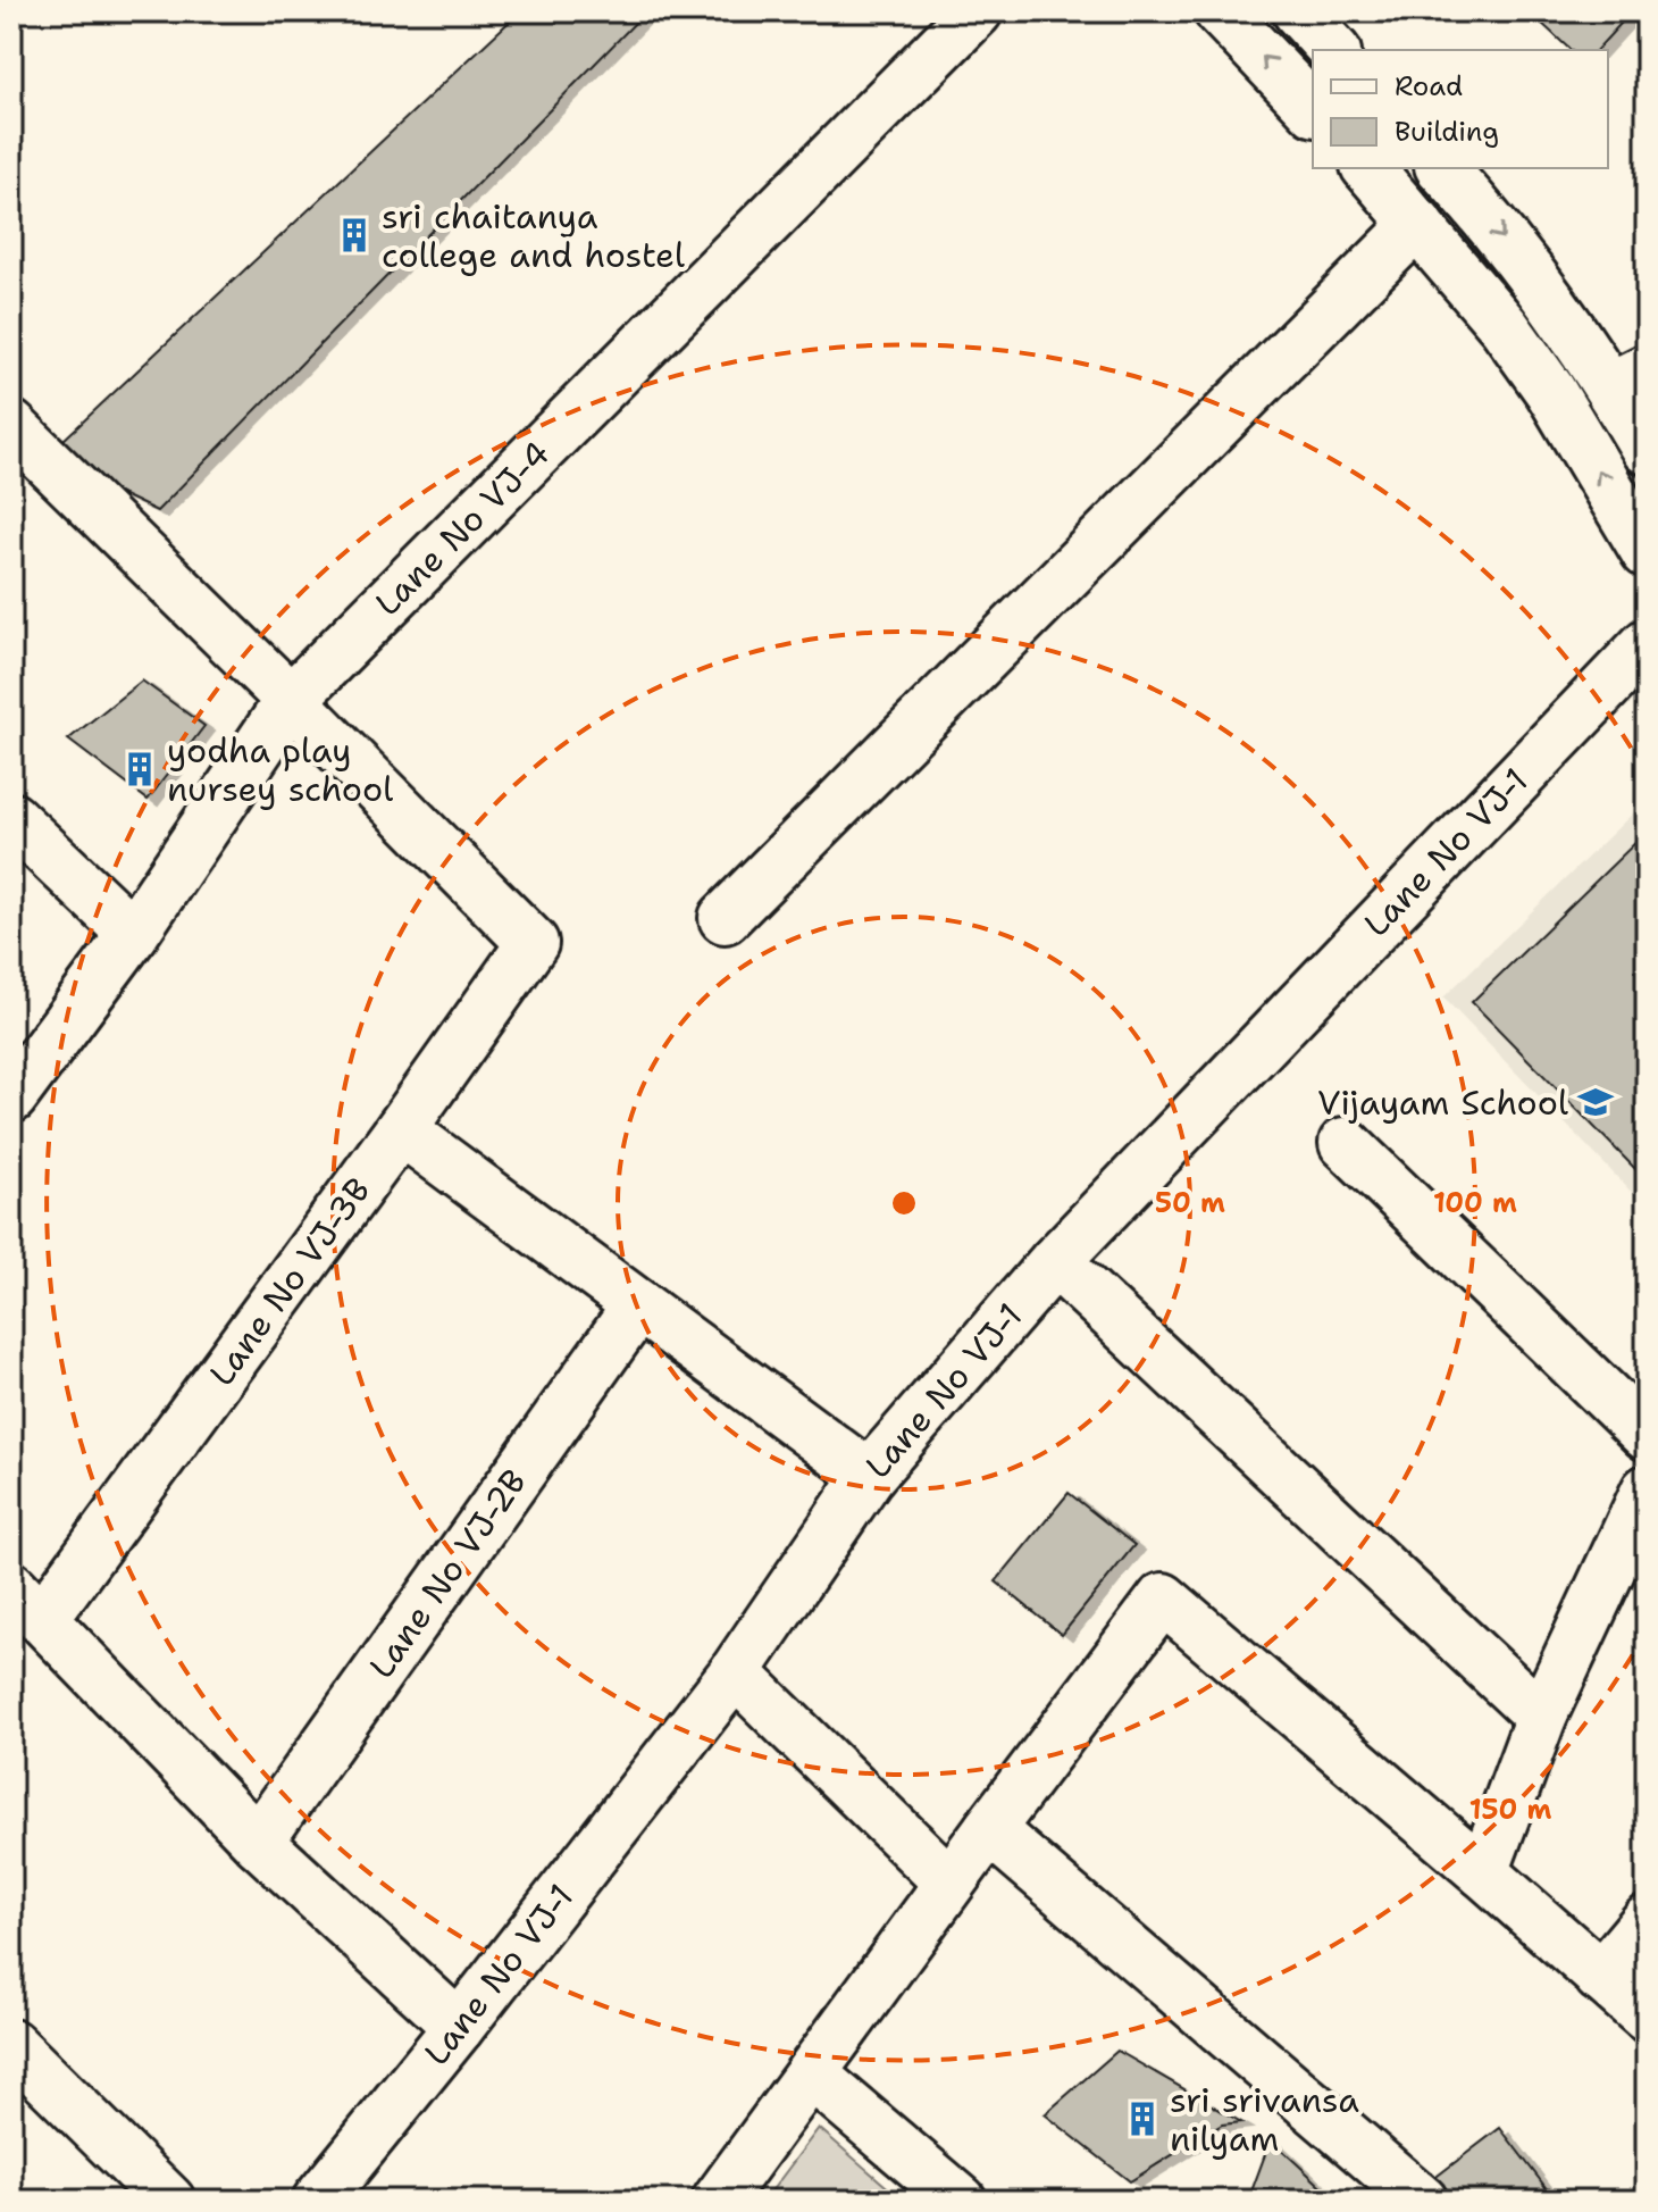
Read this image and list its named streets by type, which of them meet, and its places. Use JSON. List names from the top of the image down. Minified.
{"streets":{"street":["Lane No VJ-4","Lane No VJ-1","Lane No VJ-3B","Lane No VJ-2B"]},"crossings":[["Lane No VJ-4","Lane No VJ-3B"]],"places":{"building":["sri chaitanya college and hostel","yodha play nursey school","sri srivansa nilyam"],"school or university":["Vijayam School"]},"legend":["Road","Building"],"rings":["50 m","100 m","150 m"]}
